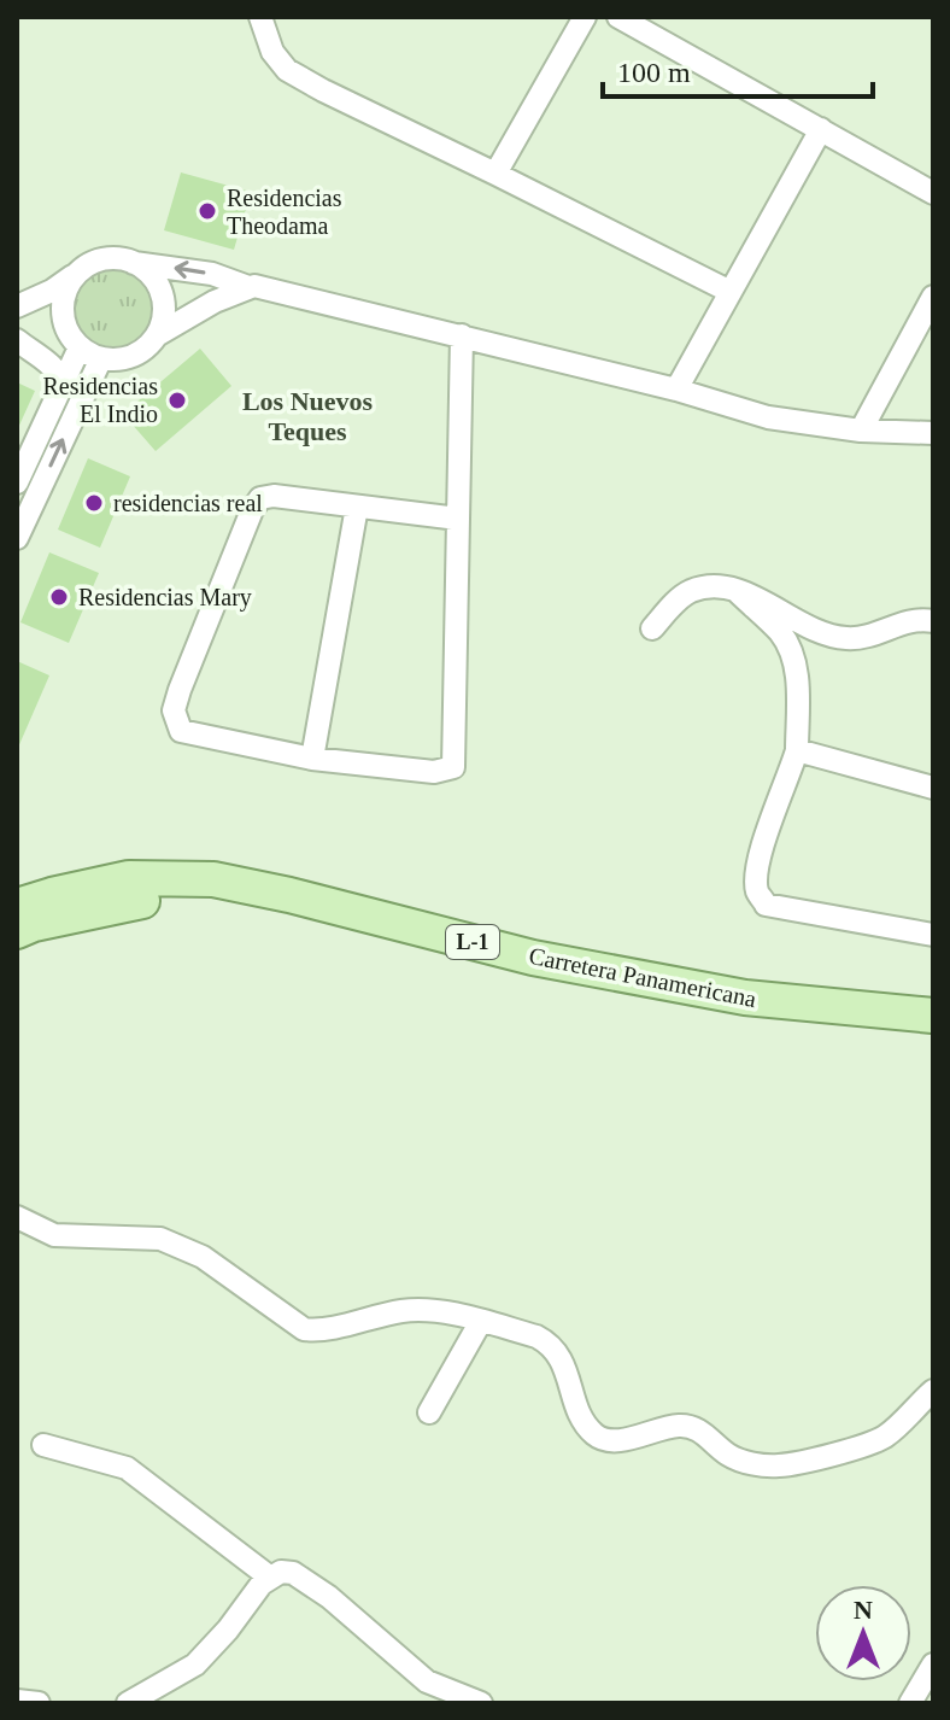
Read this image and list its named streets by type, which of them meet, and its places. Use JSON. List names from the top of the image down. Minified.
{"streets":{"main road":["L-1","Carretera Panamericana"]},"districts":["Los Nuevos Teques"],"places":["Residencias Theodama","Residencias El Indio","residencias real","Residencias Mary"],"scale_bar":"100 m","north":"top"}
